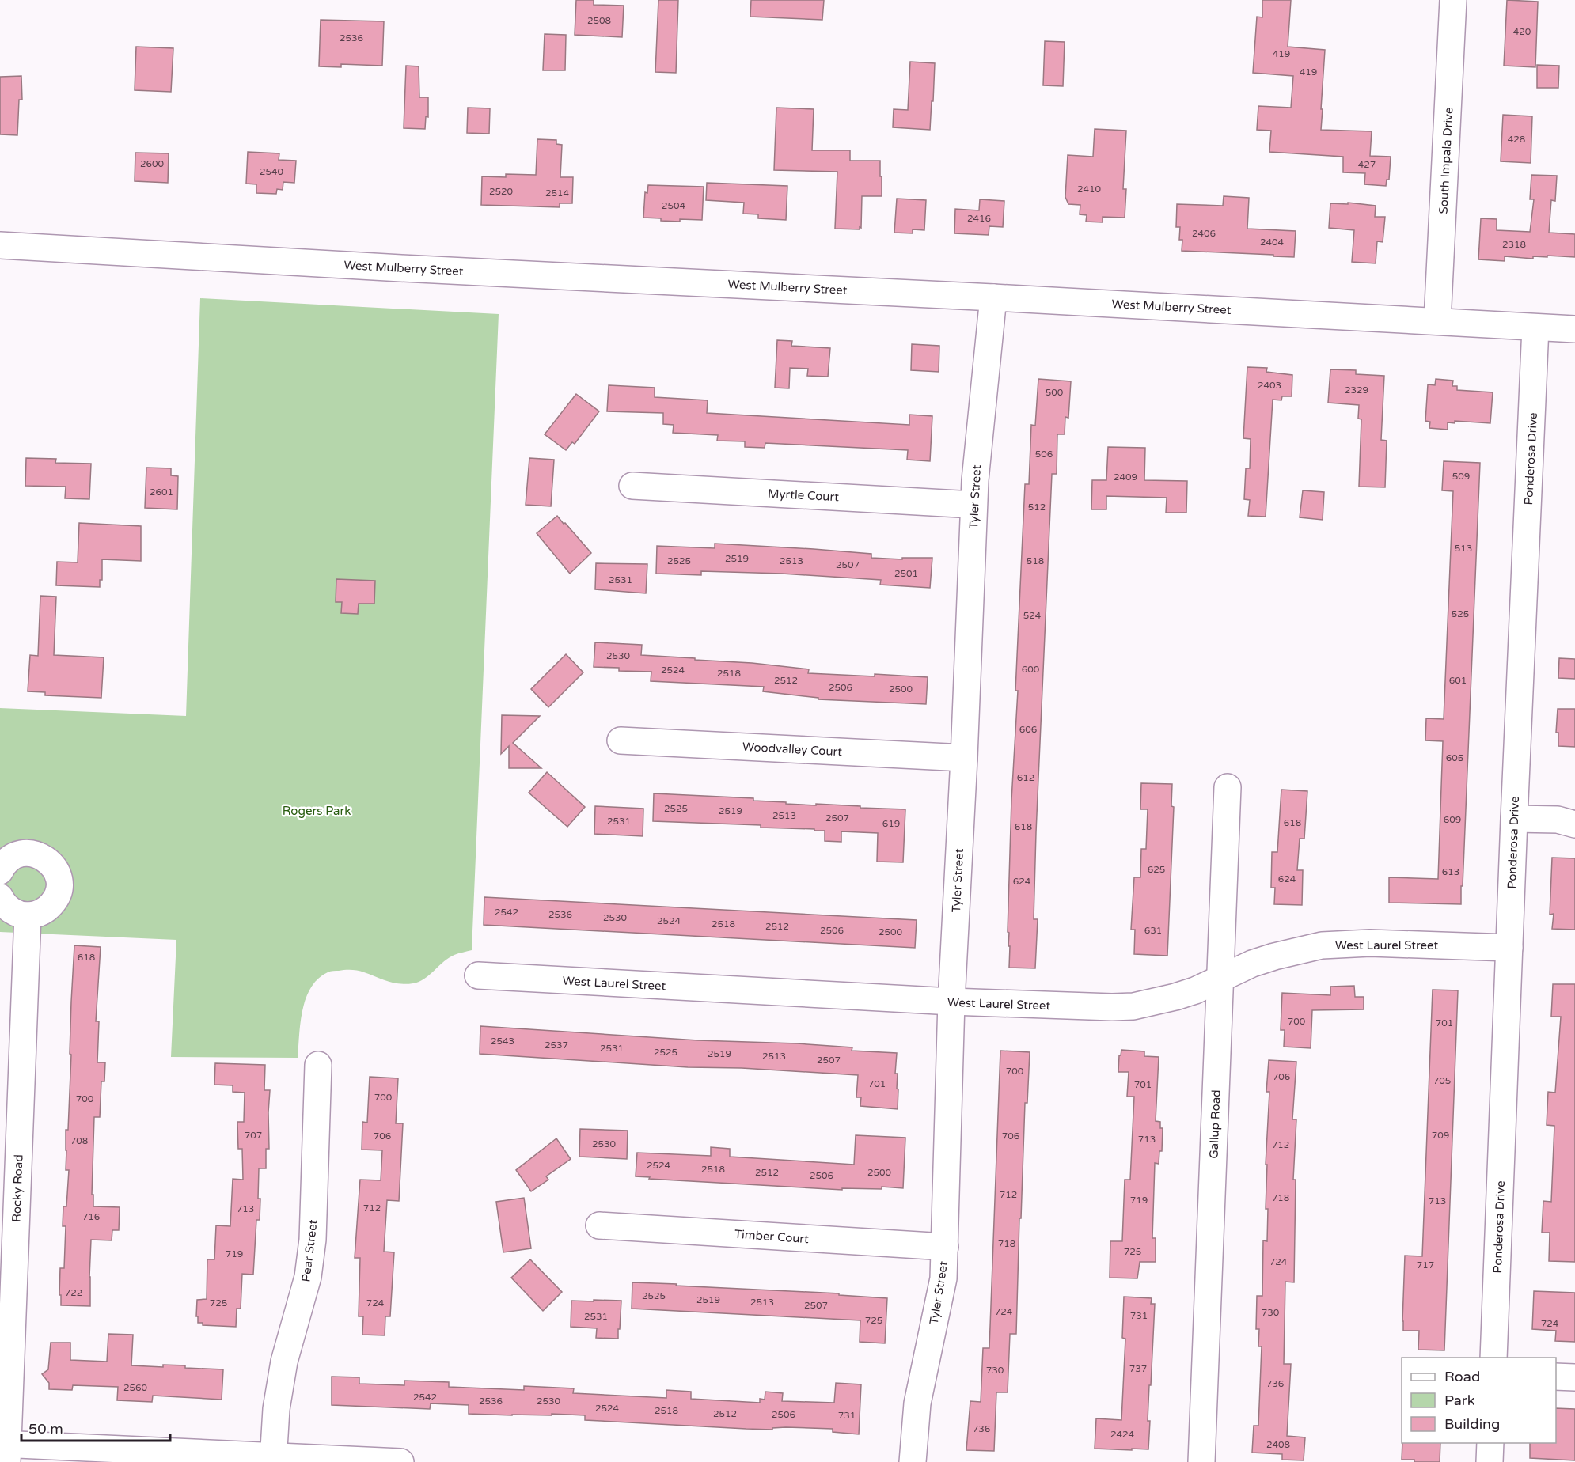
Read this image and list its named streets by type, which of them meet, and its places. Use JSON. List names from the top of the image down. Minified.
{"streets":{"street":["South Impala Drive","West Mulberry Street","Ponderosa Drive","Myrtle Court","Tyler Street","Woodvalley Court","West Laurel Street","Gallup Road","Rocky Road","Timber Court","Pear Street"]},"crossings":[["South Impala Drive","West Mulberry Street"],["West Mulberry Street","Ponderosa Drive"],["West Mulberry Street","Tyler Street"],["Ponderosa Drive","West Laurel Street"],["Myrtle Court","Tyler Street"],["Tyler Street","Woodvalley Court"],["Tyler Street","West Laurel Street"],["Tyler Street","Timber Court"],["West Laurel Street","Gallup Road"]],"parks":["Rogers Park"],"house_numbers":["2508","420","2536","419","419","428","2600","427","2540","2410","2520","2514","2504","2416","2406","2404","2318","2403","2329","500","506","509","2409","2601","512","513","2519","2525","2513","518","2507","2501","2531","525","524","2530","600","2524","2518","2512","601","2506","2500","606","605","612","2525","2519","2513","2507","609","2531","618","619","618","625","613","624","624","2542","2536","2530","2524","2518","2512","2506","631","2500","618","700","701","2543","2537","2531","2525","2519","2513","2507","700","706","705","701","701","700","700","707","709","706","706","713","708","2530","712","2524","2518","2512","2500","2506","712","718","719","713","712","713","716","718","725","719","724","717","722","2525","2519","2513","725","724","2507","724","730","731","2531","725","724","737","730","736","2560","2542","2536","2530","2524","2518","2512","2506","731","736","2424","2408"],"legend":["Road","Park","Building"],"scale_bar":"50 m"}
